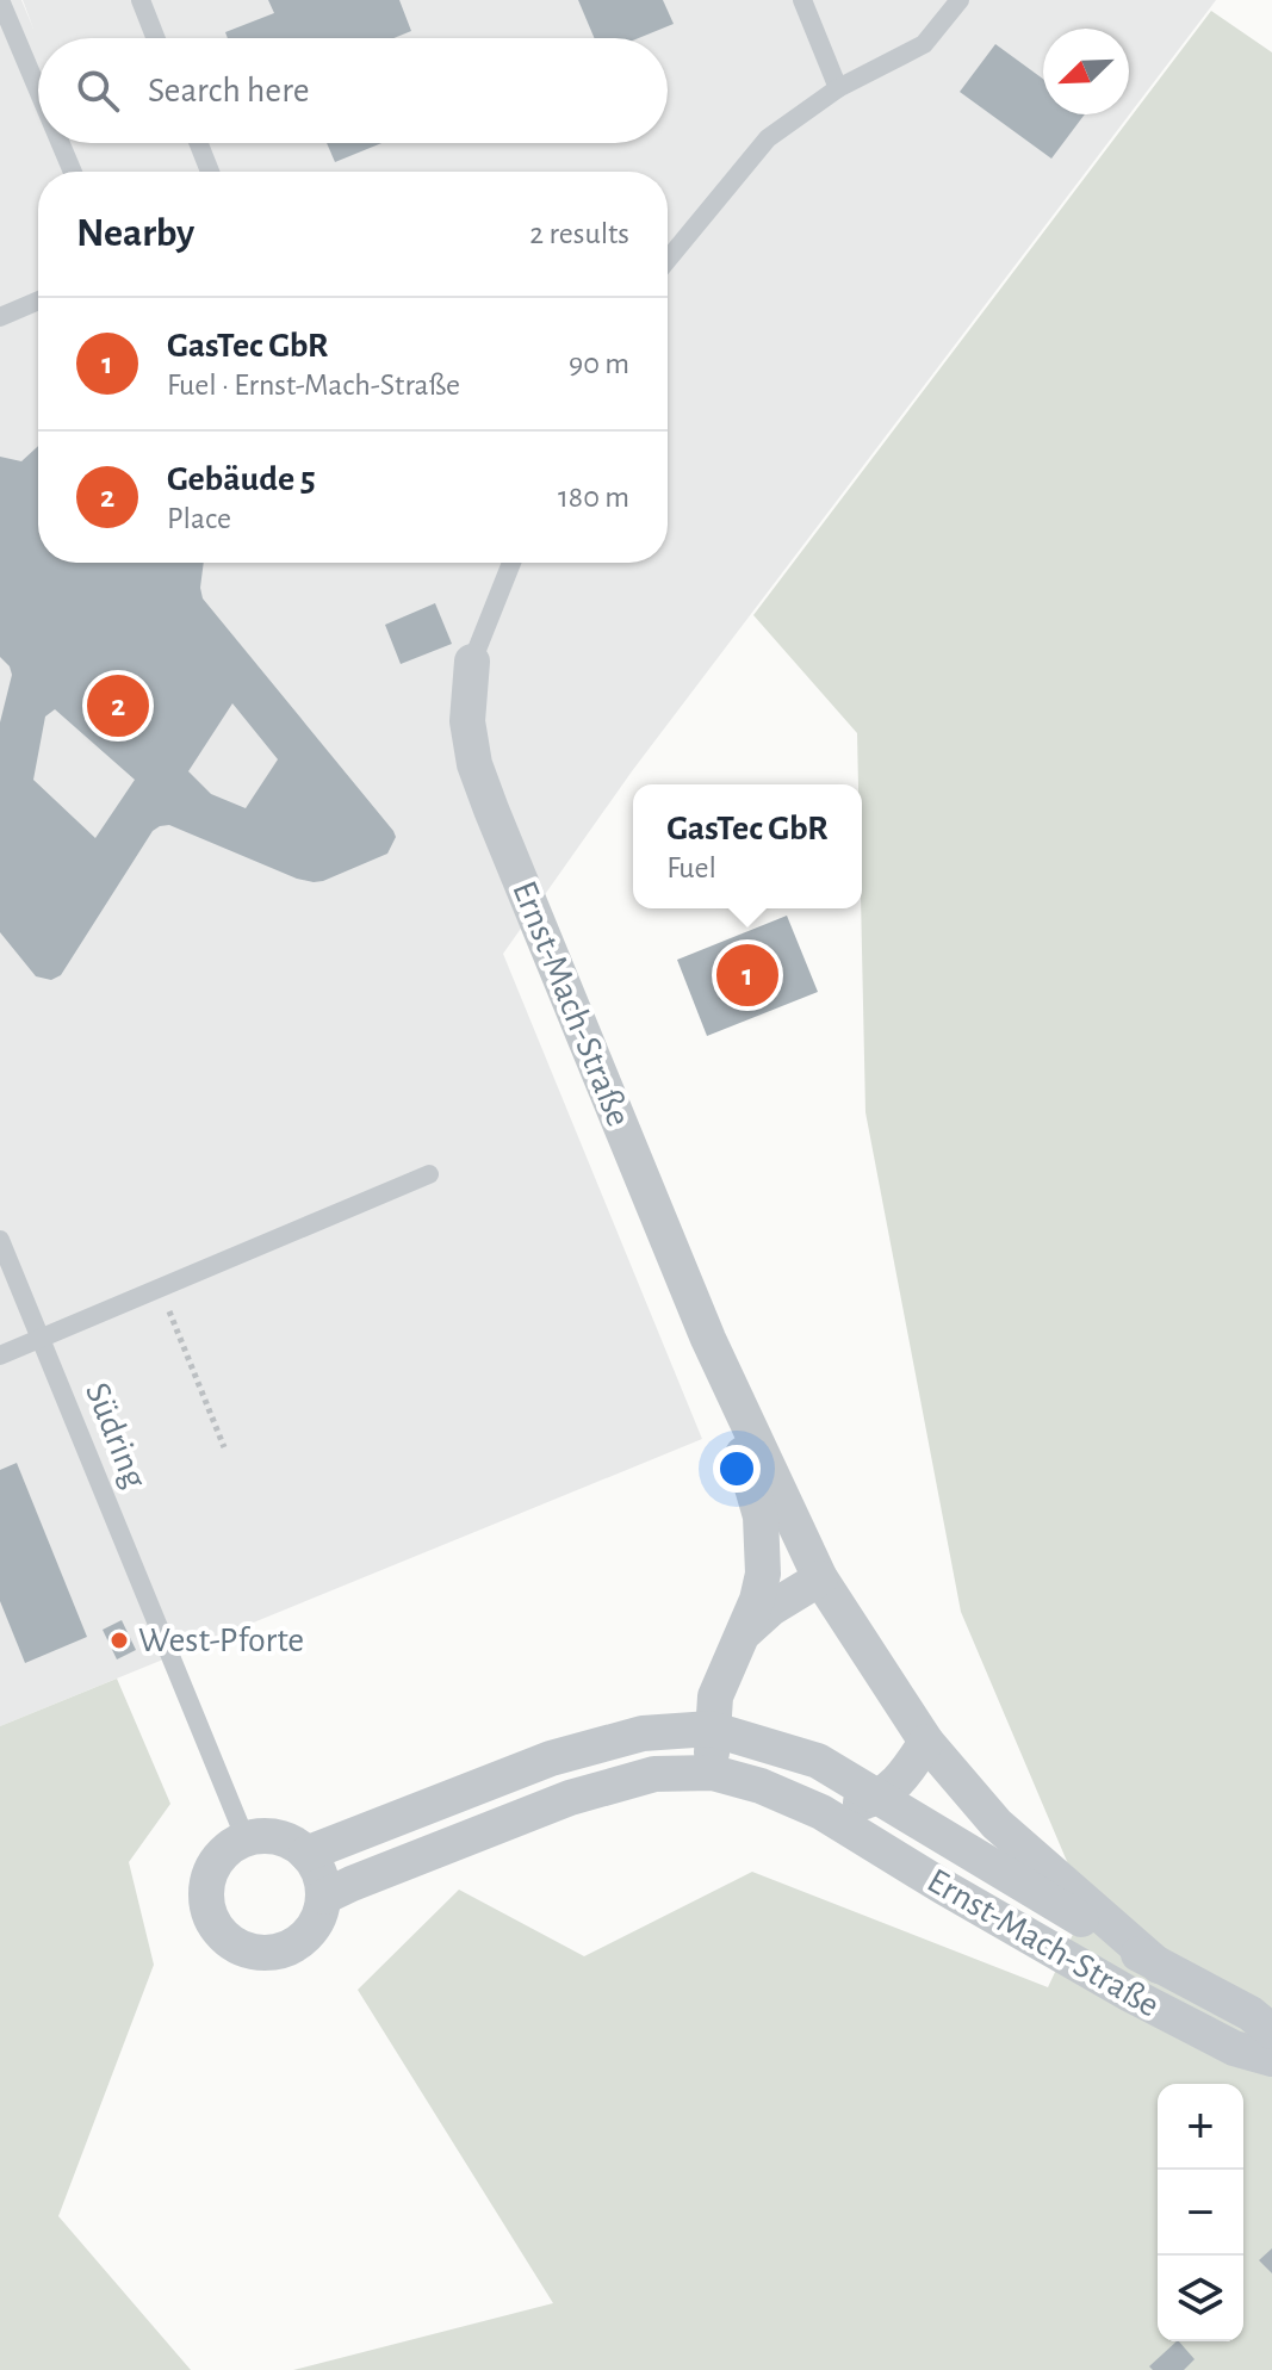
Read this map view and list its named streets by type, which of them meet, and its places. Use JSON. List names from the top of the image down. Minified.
{"streets":{"street":["Ernst-Mach-Straße"],"lane":["Südring"]},"crossings":[["Ernst-Mach-Straße","Südring"]],"places":["West-Pforte"],"north":"bottom left","page":{"search":"Search here","heading":["Nearby","2 results"],"list":[{"mark":"1","name":"GasTec GbR","note":"Fuel · Ernst-Mach-Straße","value":"90 m"},{"mark":"2","name":"Gebäude 5","note":"Place","value":"180 m"}],"pins":["2","1"],"popup":["GasTec GbR","Fuel"],"map_buttons":["+","−"]}}
